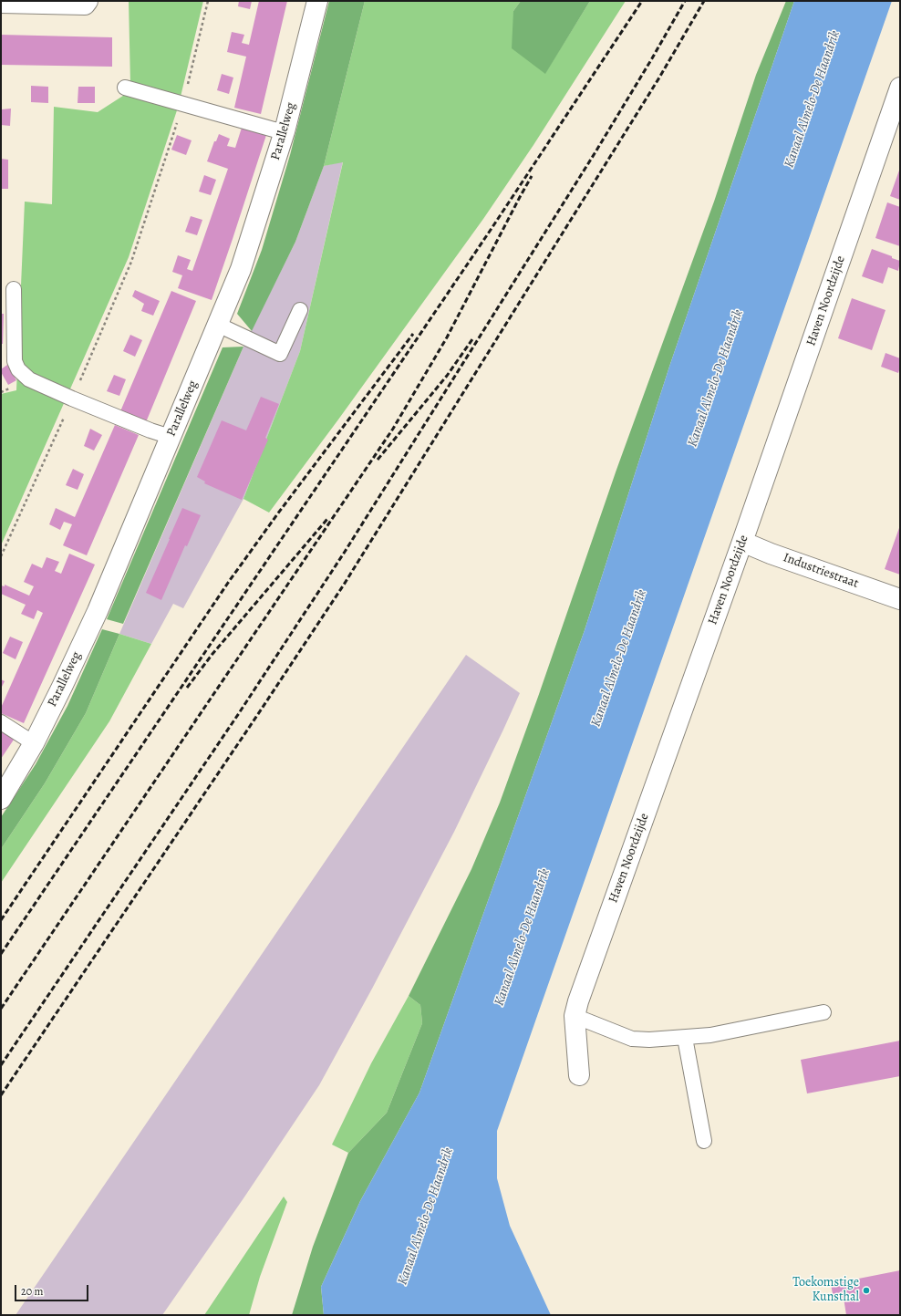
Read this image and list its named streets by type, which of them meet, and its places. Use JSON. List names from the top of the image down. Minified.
{"streets":{"street":["Parallelweg","Haven Noordzijde","Industriestraat"]},"crossings":[["Haven Noordzijde","Industriestraat"]],"water":["Kanaal Almelo-De Haandrik"],"places":["Toekomstige Kunsthal"],"scale_bar":"20 m"}
